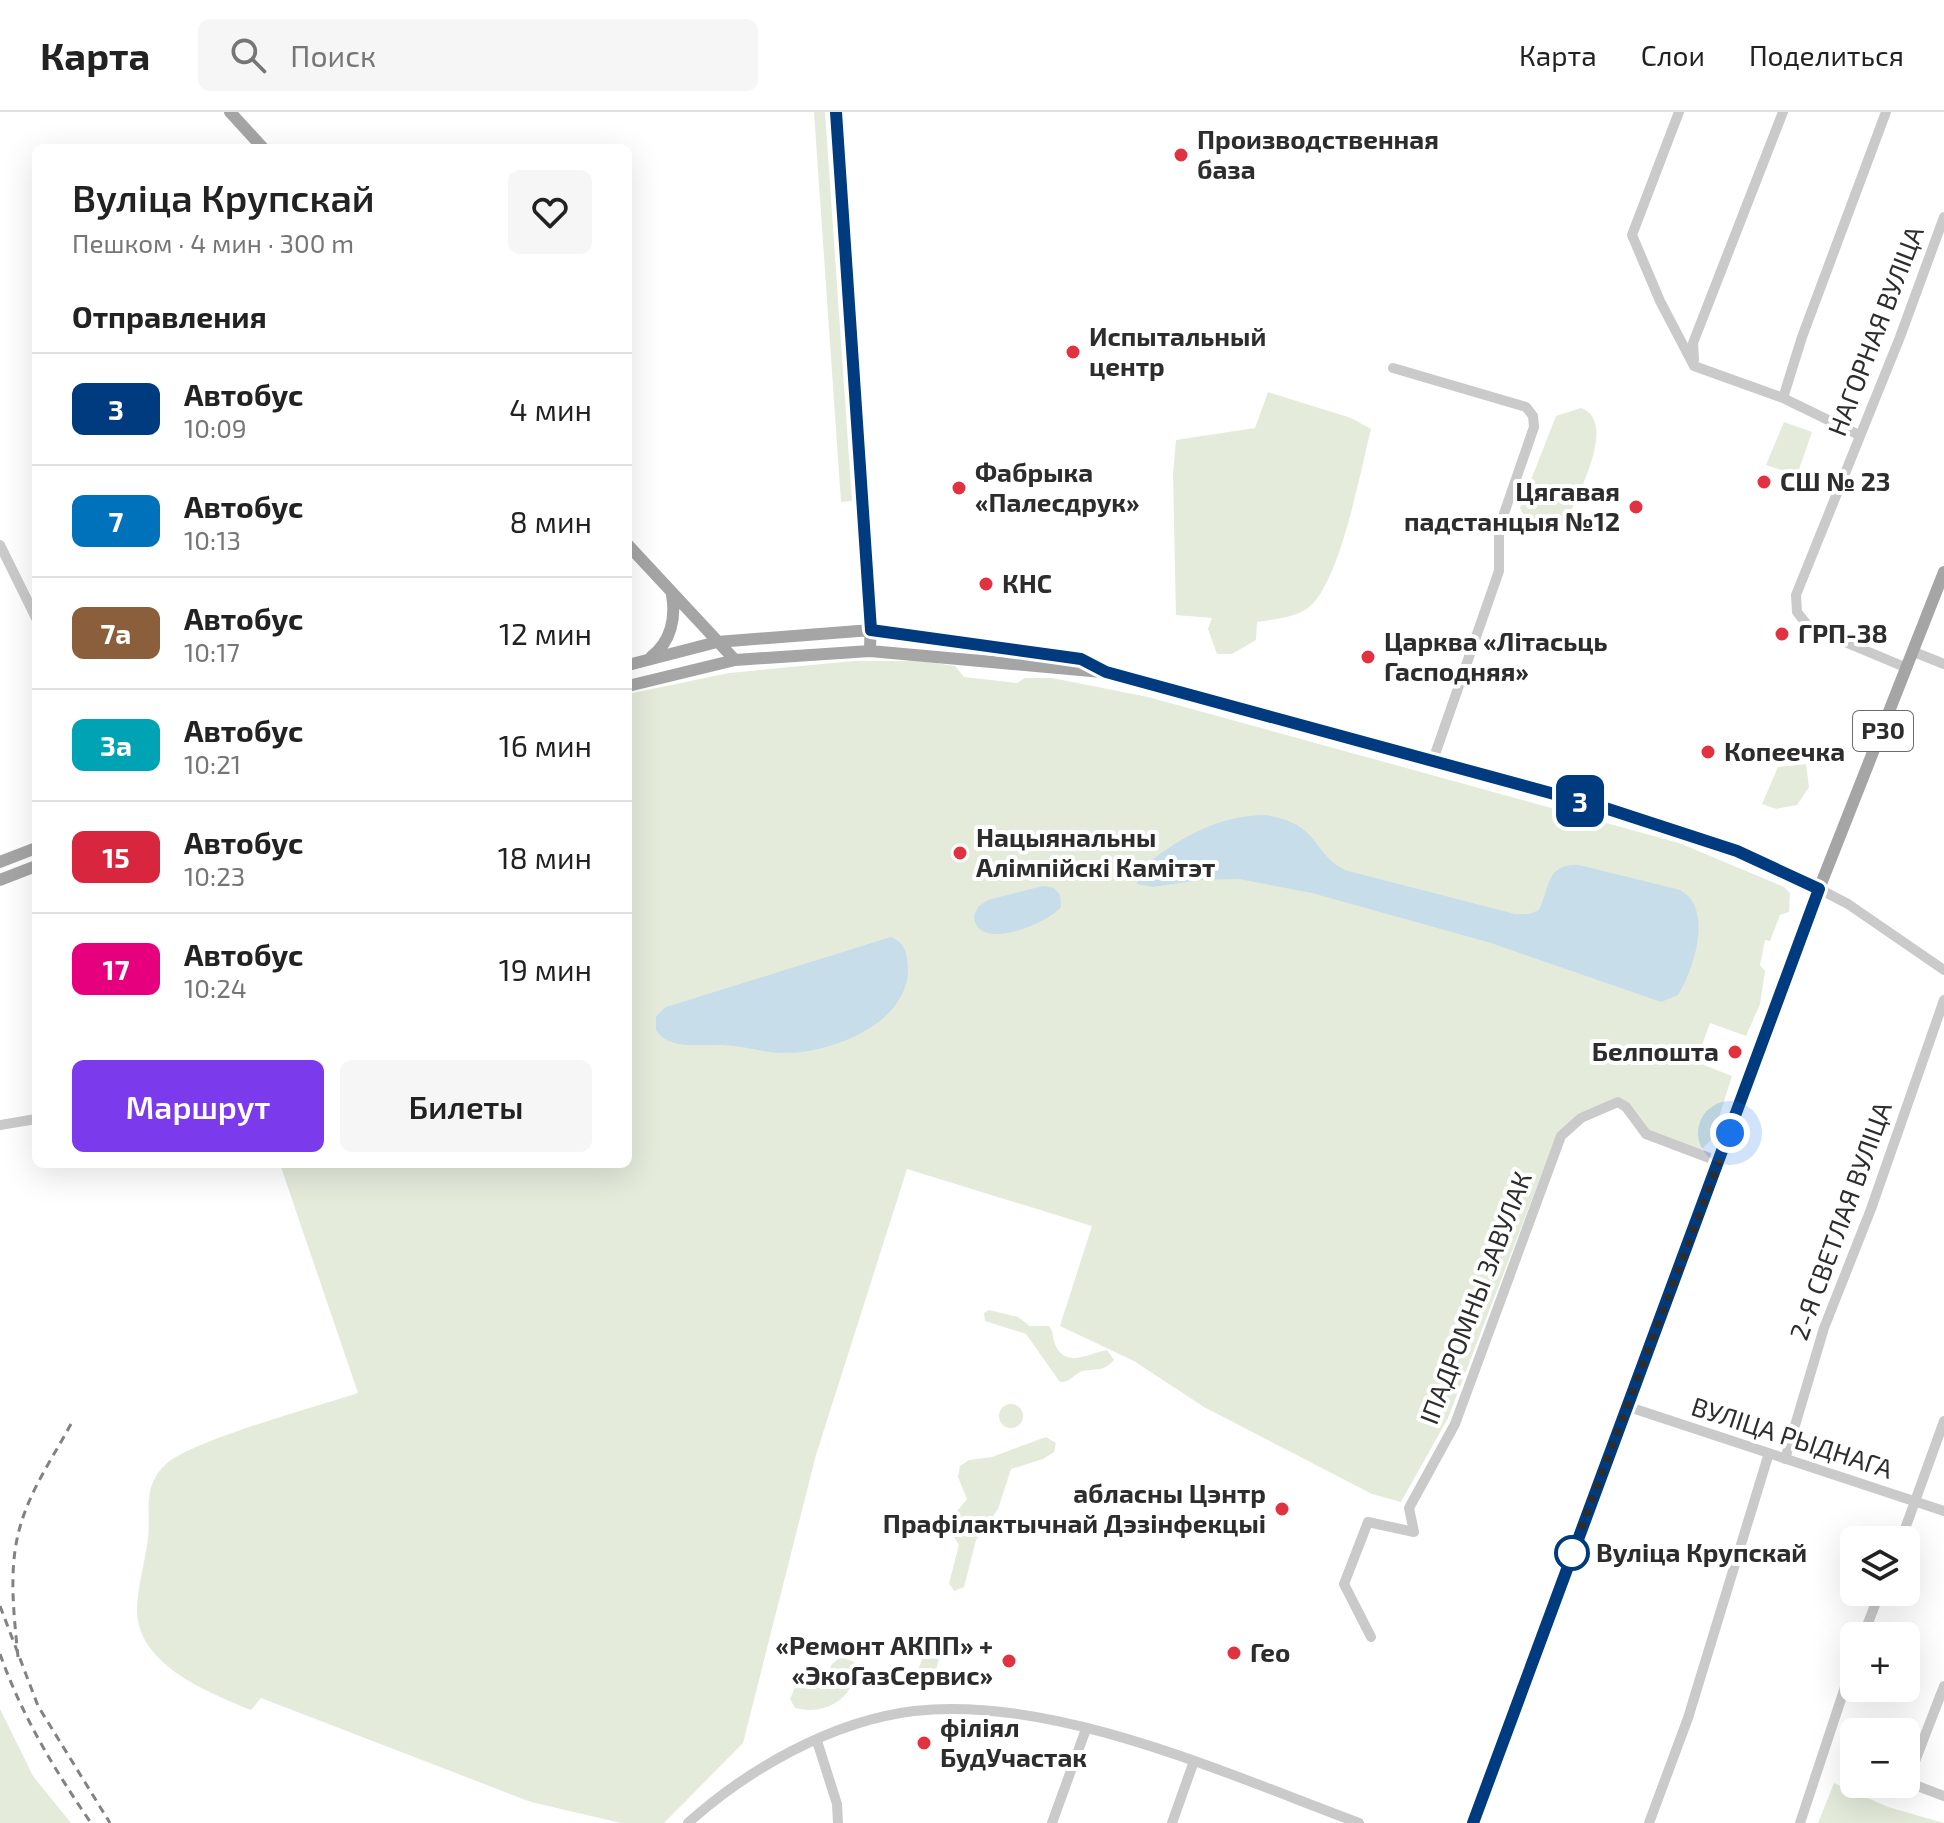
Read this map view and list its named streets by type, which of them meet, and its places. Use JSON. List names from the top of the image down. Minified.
{"streets":{"main road":["Р30"],"street":["НАГОРНАЯ ВУЛІЦА","2-Я СВЕТЛАЯ ВУЛІЦА","ІПАДРОМНЫ ЗАВУЛАК","ВУЛІЦА РЫДНАГА"]},"crossings":[["НАГОРНАЯ ВУЛІЦА","Р30"],["Р30","ІПАДРОМНЫ ЗАВУЛАК"],["Р30","ВУЛІЦА РЫДНАГА"],["2-Я СВЕТЛАЯ ВУЛІЦА","ВУЛІЦА РЫДНАГА"]],"places":["Производственная база","Испытальный центр","СШ № 23","Фабрыка «Палесдрук»","Цягавая падстанцыя №12","КНС","ГРП-38","Царква «Літасьць Гасподняя»","Копеечка","Нацыянальны Алімпійскі Камітэт","Белпошта","абласны Цэнтр Прафілактычнай Дэзінфекцыі","Вуліца Крупскай","Гео","«Ремонт АКПП» + «ЭкоГазСервис»","філіял БудУчастак"],"lines":["bus line 3"],"page":{"header":"Карта","search":"Поиск","nav":["Карта","Слои","Поделиться"],"on_map":"3","heading":[["Вуліца Крупскай","Пешком · 4 мин · 300 m"],"Отправления"],"list":[{"mark":"3","name":"Автобус","note":"10:09","value":"4 мин"},{"mark":"7","name":"Автобус","note":"10:13","value":"8 мин"},{"mark":"7а","name":"Автобус","note":"10:17","value":"12 мин"},{"mark":"3а","name":"Автобус","note":"10:21","value":"16 мин"},{"mark":"15","name":"Автобус","note":"10:23","value":"18 мин"},{"mark":"17","name":"Автобус","note":"10:24","value":"19 мин"}],"buttons":["Маршрут","Билеты"],"map_buttons":["+","−"]}}
